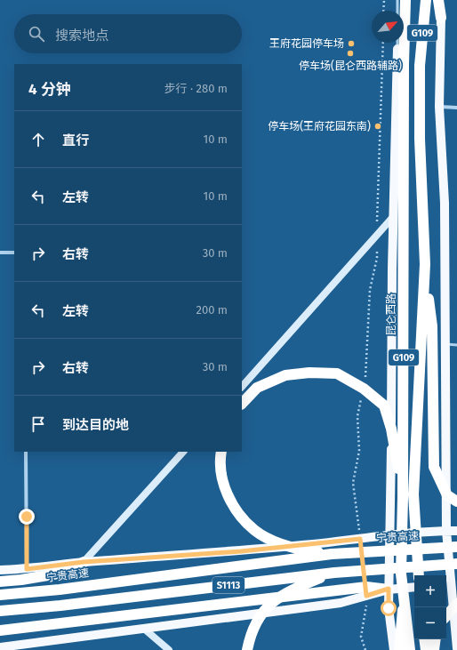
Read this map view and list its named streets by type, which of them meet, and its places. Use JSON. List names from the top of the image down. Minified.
{"streets":{"highway":["G109","昆仑西路","宁贵高速","S1113"]},"places":["王府花园停车场","停车场(昆仑西路辅路)","停车场(王府花园东南)"],"north":"top right","page":{"search":"搜索地点","heading":["4 分钟","步行 · 280 m"],"list":[["直行","10 m"],["左转","10 m"],["右转","30 m"],["左转","200 m"],["右转","30 m"],"到达目的地"],"map_buttons":["+","−"]}}
